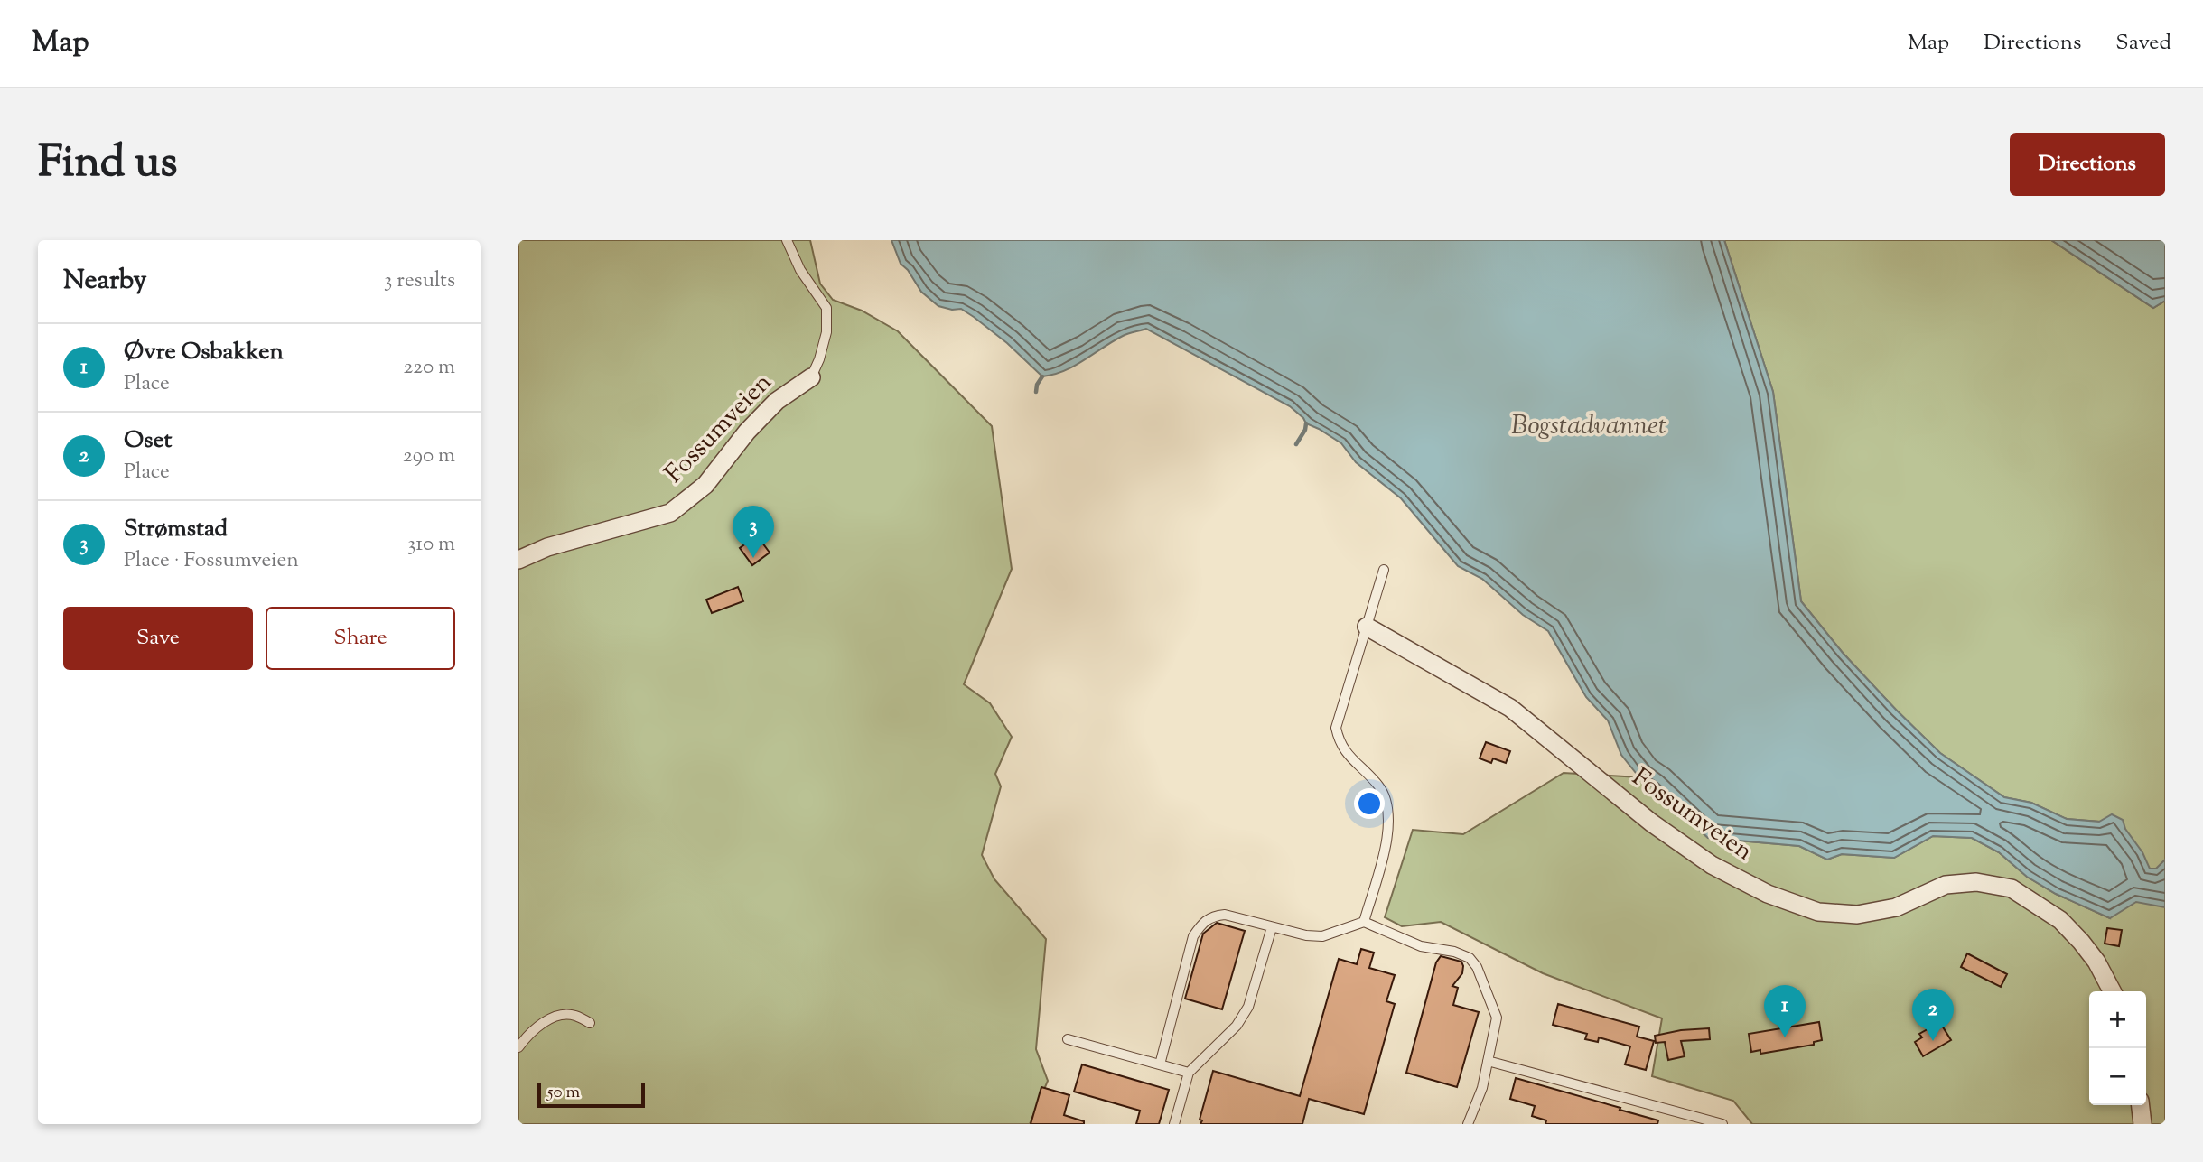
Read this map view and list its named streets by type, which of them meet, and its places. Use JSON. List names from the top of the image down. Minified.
{"streets":{"street":["Fossumveien"]},"water":["Bogstadvannet"],"scale_bar":"50 m","page":{"header":"Map","nav":["Map","Directions","Saved"],"title":"Find us","buttons":["Directions",["Save","Share"]],"heading":["Nearby","3 results"],"list":[{"mark":"1","name":"Øvre Osbakken","note":"Place","value":"220 m"},{"mark":"2","name":"Oset","note":"Place","value":"290 m"},{"mark":"3","name":"Strømstad","note":"Place · Fossumveien","value":"310 m"}],"pins":["3","1","2"],"map_buttons":["+","−"],"scale":"50 m"}}
